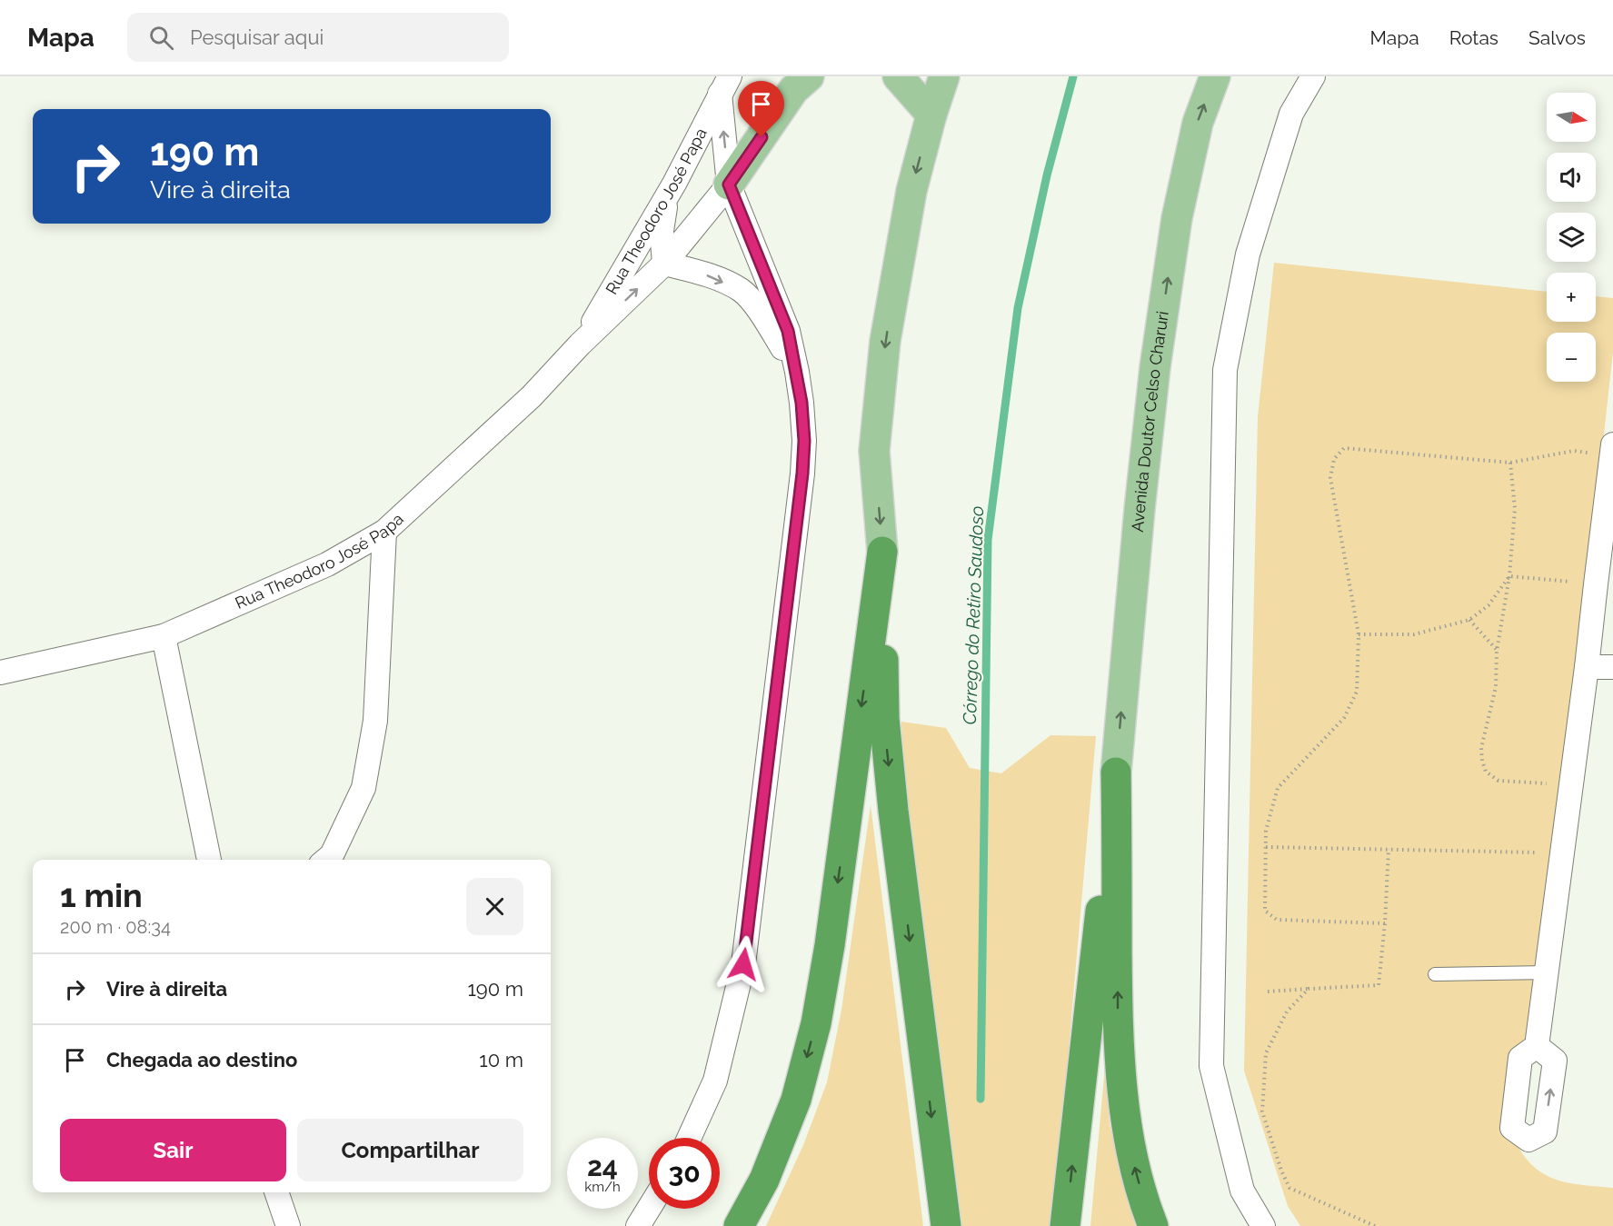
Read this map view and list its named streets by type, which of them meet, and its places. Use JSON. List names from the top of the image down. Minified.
{"streets":{"main road":["Avenida Doutor Celso Charuri"],"street":["Rua Theodoro José Papa"]},"water":["Córrego do Retiro Saudoso"],"north":"right","page":{"header":"Mapa","search":"Pesquisar aqui","nav":["Mapa","Rotas","Salvos"],"map_buttons":["+","−"],"turn":["190 m","Vire à direita"],"heading":["1 min","200 m · 08:34"],"list":[{"name":"Vire à direita","value":"190 m"},{"name":"Chegada ao destino","value":"10 m"}],"buttons":["Sair","Compartilhar"],"speed":"24 km/h","limit":"30"}}
